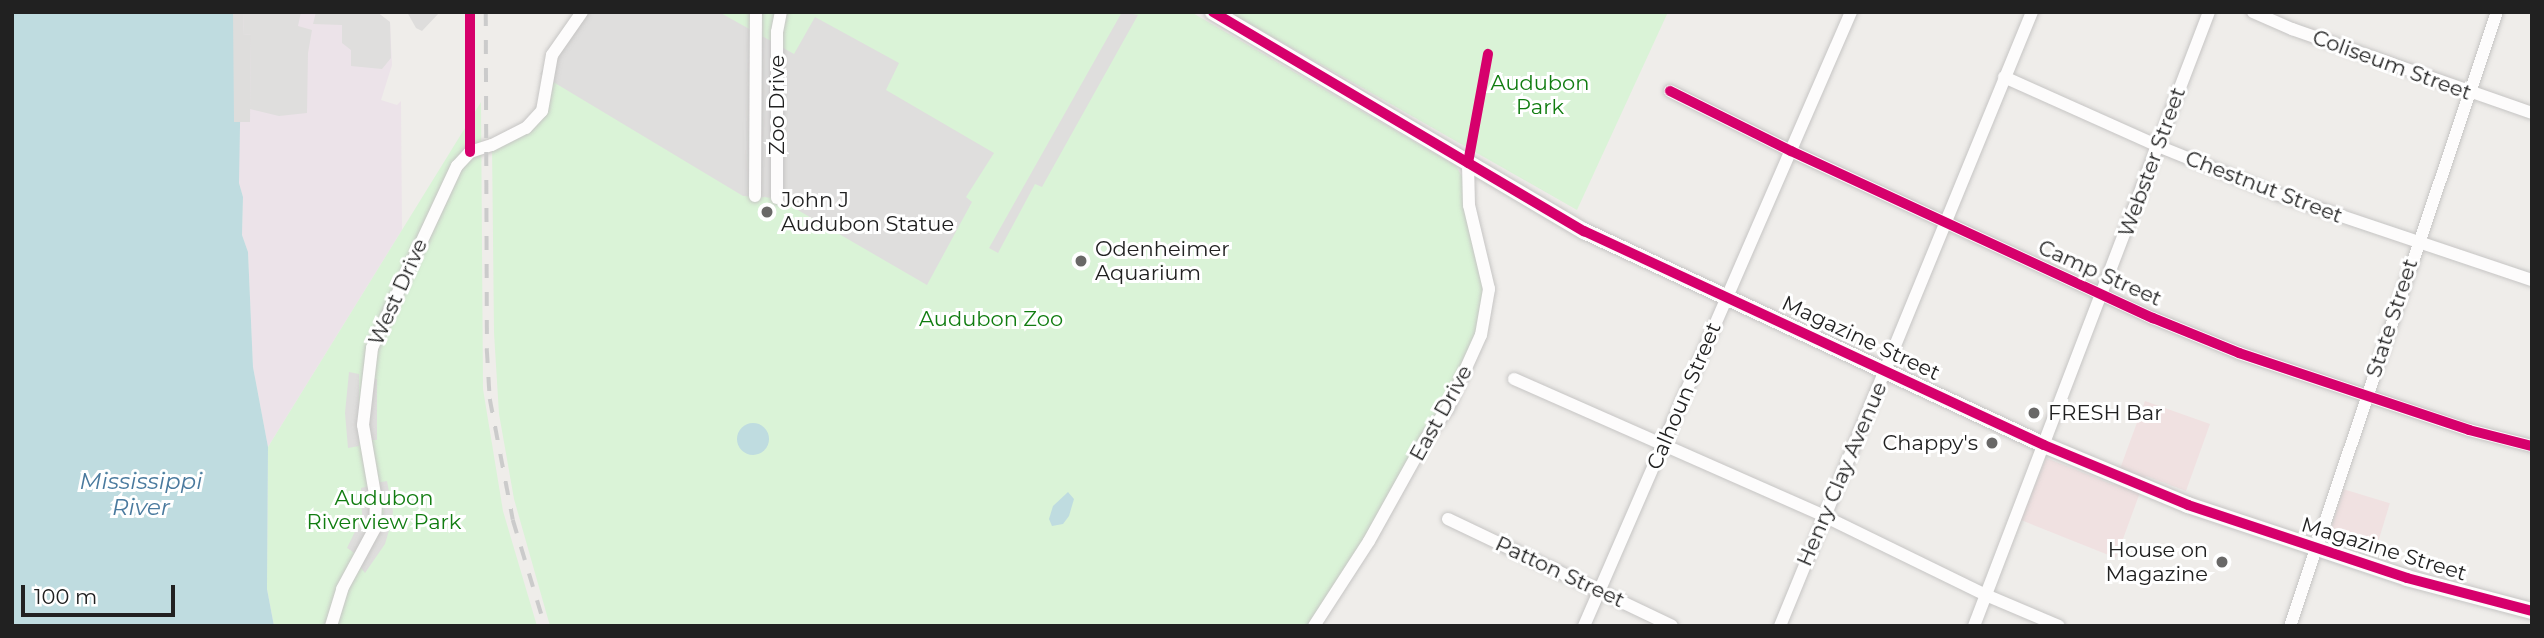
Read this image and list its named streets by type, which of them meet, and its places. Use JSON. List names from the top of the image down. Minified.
{"streets":{"street":["Coliseum Street","Zoo Drive","Webster Street","Chestnut Street","Camp Street","West Drive","State Street","Magazine Street","Calhoun Street","East Drive","Henry Clay Avenue","Patton Street"]},"crossings":[["Coliseum Street","State Street"],["Webster Street","Chestnut Street"],["Webster Street","Camp Street"],["Webster Street","Magazine Street"],["Chestnut Street","State Street"],["Chestnut Street","Henry Clay Avenue"],["Camp Street","State Street"],["Camp Street","Calhoun Street"],["Camp Street","Henry Clay Avenue"],["State Street","Magazine Street"],["Magazine Street","Calhoun Street"],["Magazine Street","East Drive"],["Magazine Street","Henry Clay Avenue"],["Calhoun Street","Patton Street"]],"water":["Mississippi River"],"parks":["Audubon Park","Audubon Zoo","Audubon Riverview Park"],"places":["John J Audubon Statue","Odenheimer Aquarium","FRESH Bar","Chappy's","House on Magazine"],"scale_bar":"100 m"}
